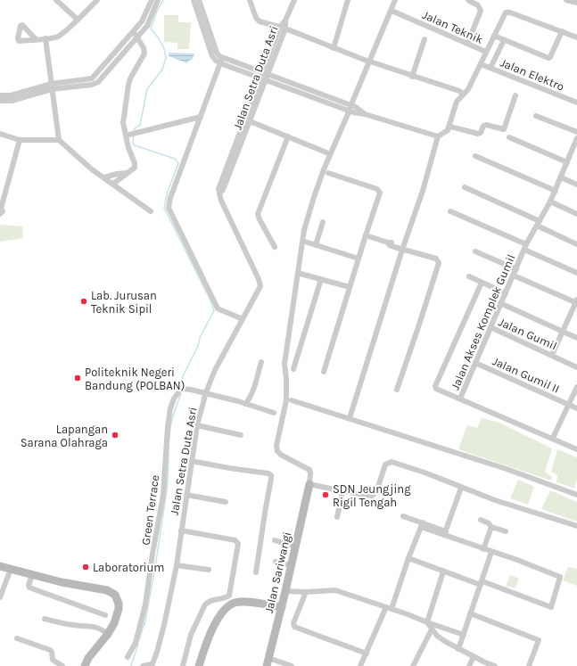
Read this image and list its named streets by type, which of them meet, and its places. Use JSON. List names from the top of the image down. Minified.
{"streets":{"street":["Jalan Teknik","Jalan Elektro","Jalan Setra Duta Asri","Jalan Akses Komplek Gumil","Jalan Gumil","Jalan Gumil II","Green Terrace","Jalan Sariwangi"]},"crossings":[["Jalan Setra Duta Asri","Green Terrace"],["Jalan Akses Komplek Gumil","Jalan Gumil"],["Jalan Akses Komplek Gumil","Jalan Gumil II"]],"places":["Lab. Jurusan Teknik Sipil","Politeknik Negeri Bandung (POLBAN)","Lapangan Sarana Olahraga","SDN Jeungjing Rigil Tengah","Laboratorium"]}
